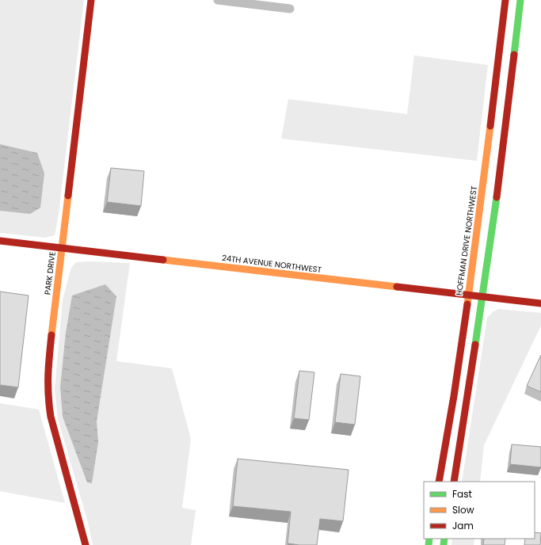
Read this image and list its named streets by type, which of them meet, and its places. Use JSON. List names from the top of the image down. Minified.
{"streets":{"street":["HOFFMAN DRIVE NORTHWEST","24TH AVENUE NORTHWEST","PARK DRIVE"]},"crossings":[["HOFFMAN DRIVE NORTHWEST","24TH AVENUE NORTHWEST"],["24TH AVENUE NORTHWEST","PARK DRIVE"]],"legend":["Fast","Slow","Jam"]}
